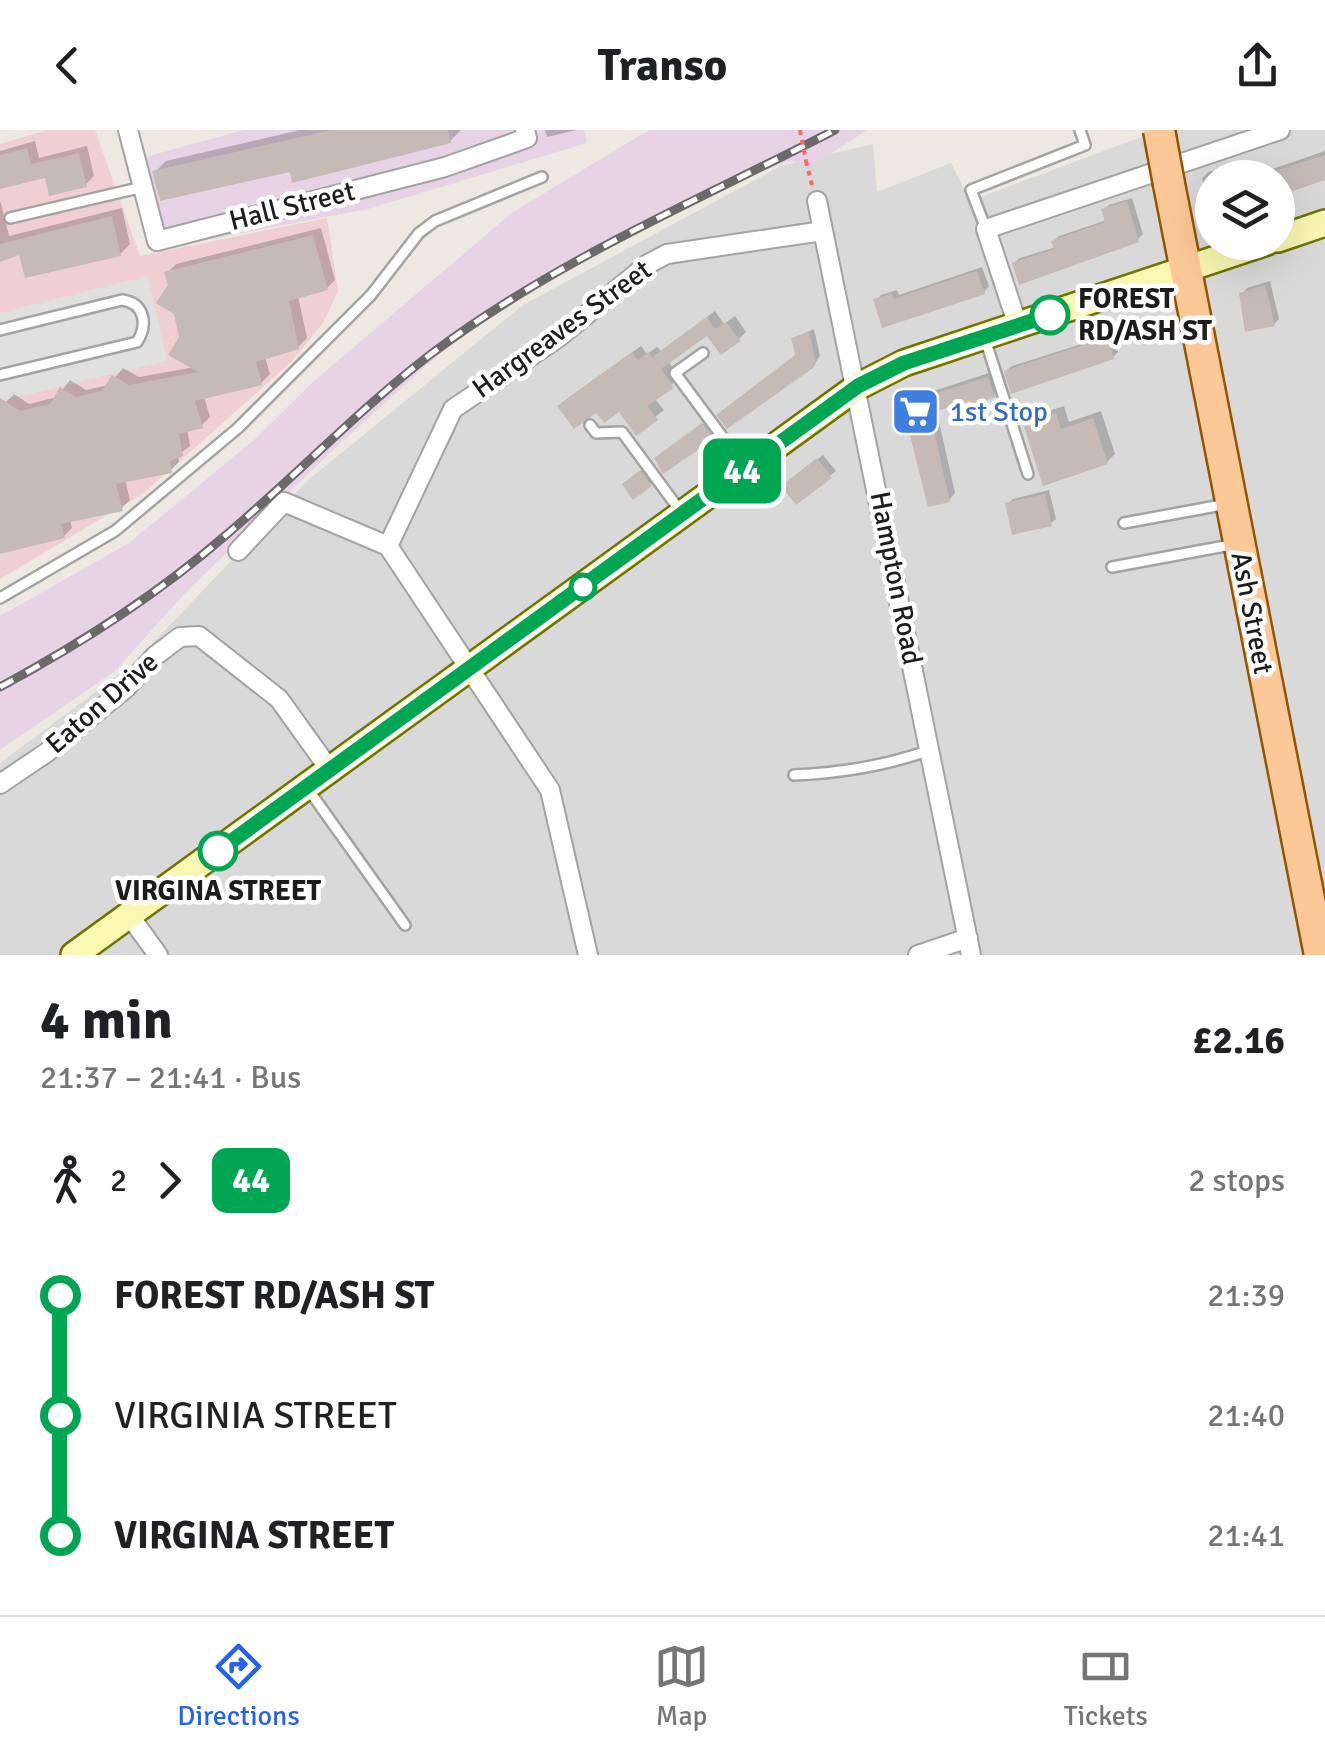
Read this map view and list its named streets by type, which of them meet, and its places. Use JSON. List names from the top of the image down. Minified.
{"streets":{"main road":["Ash Street"],"street":["Hall Street","Hargreaves Street","Hampton Road","Eaton Drive"]},"crossings":[["Hargreaves Street","Hampton Road"]],"places":{"other":["FOREST RD/ASH ST","VIRGINA STREET"],"supermarket":["1st Stop"]},"lines":["bus line 44"],"page":{"header":"Transo","on_map":"44","heading":["4 min","21:37 – 21:41 · Bus","£2.16"],"legs":["2","44","2 stops"],"list":[{"name":"FOREST RD/ASH ST","value":"21:39"},{"name":"VIRGINIA STREET","value":"21:40"},{"name":"VIRGINA STREET","value":"21:41"}],"tabs":["Directions","Map","Tickets"]}}
